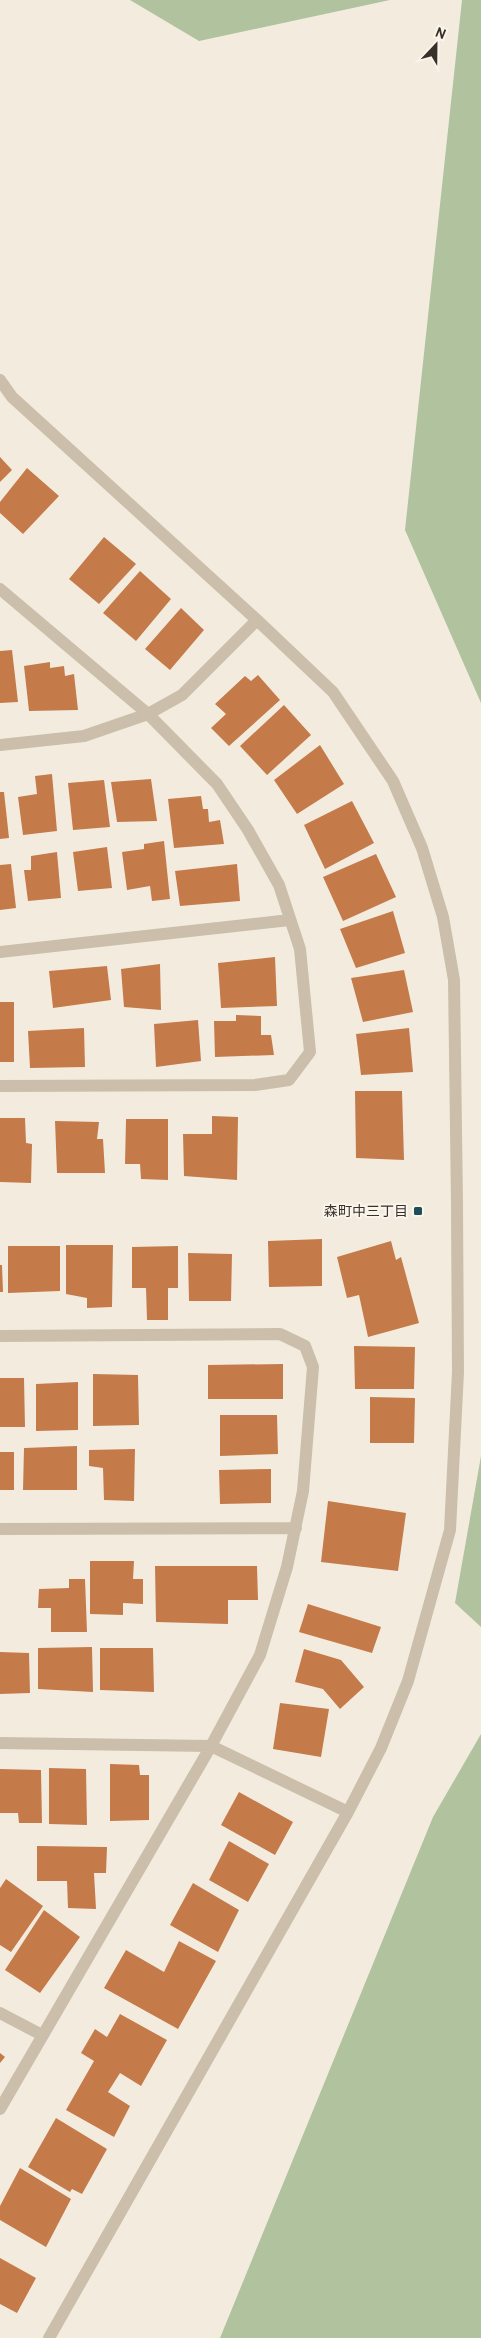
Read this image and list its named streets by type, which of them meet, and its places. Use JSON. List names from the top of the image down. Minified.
{"places":{"transit":["森町中三丁目"]},"north":"top"}
